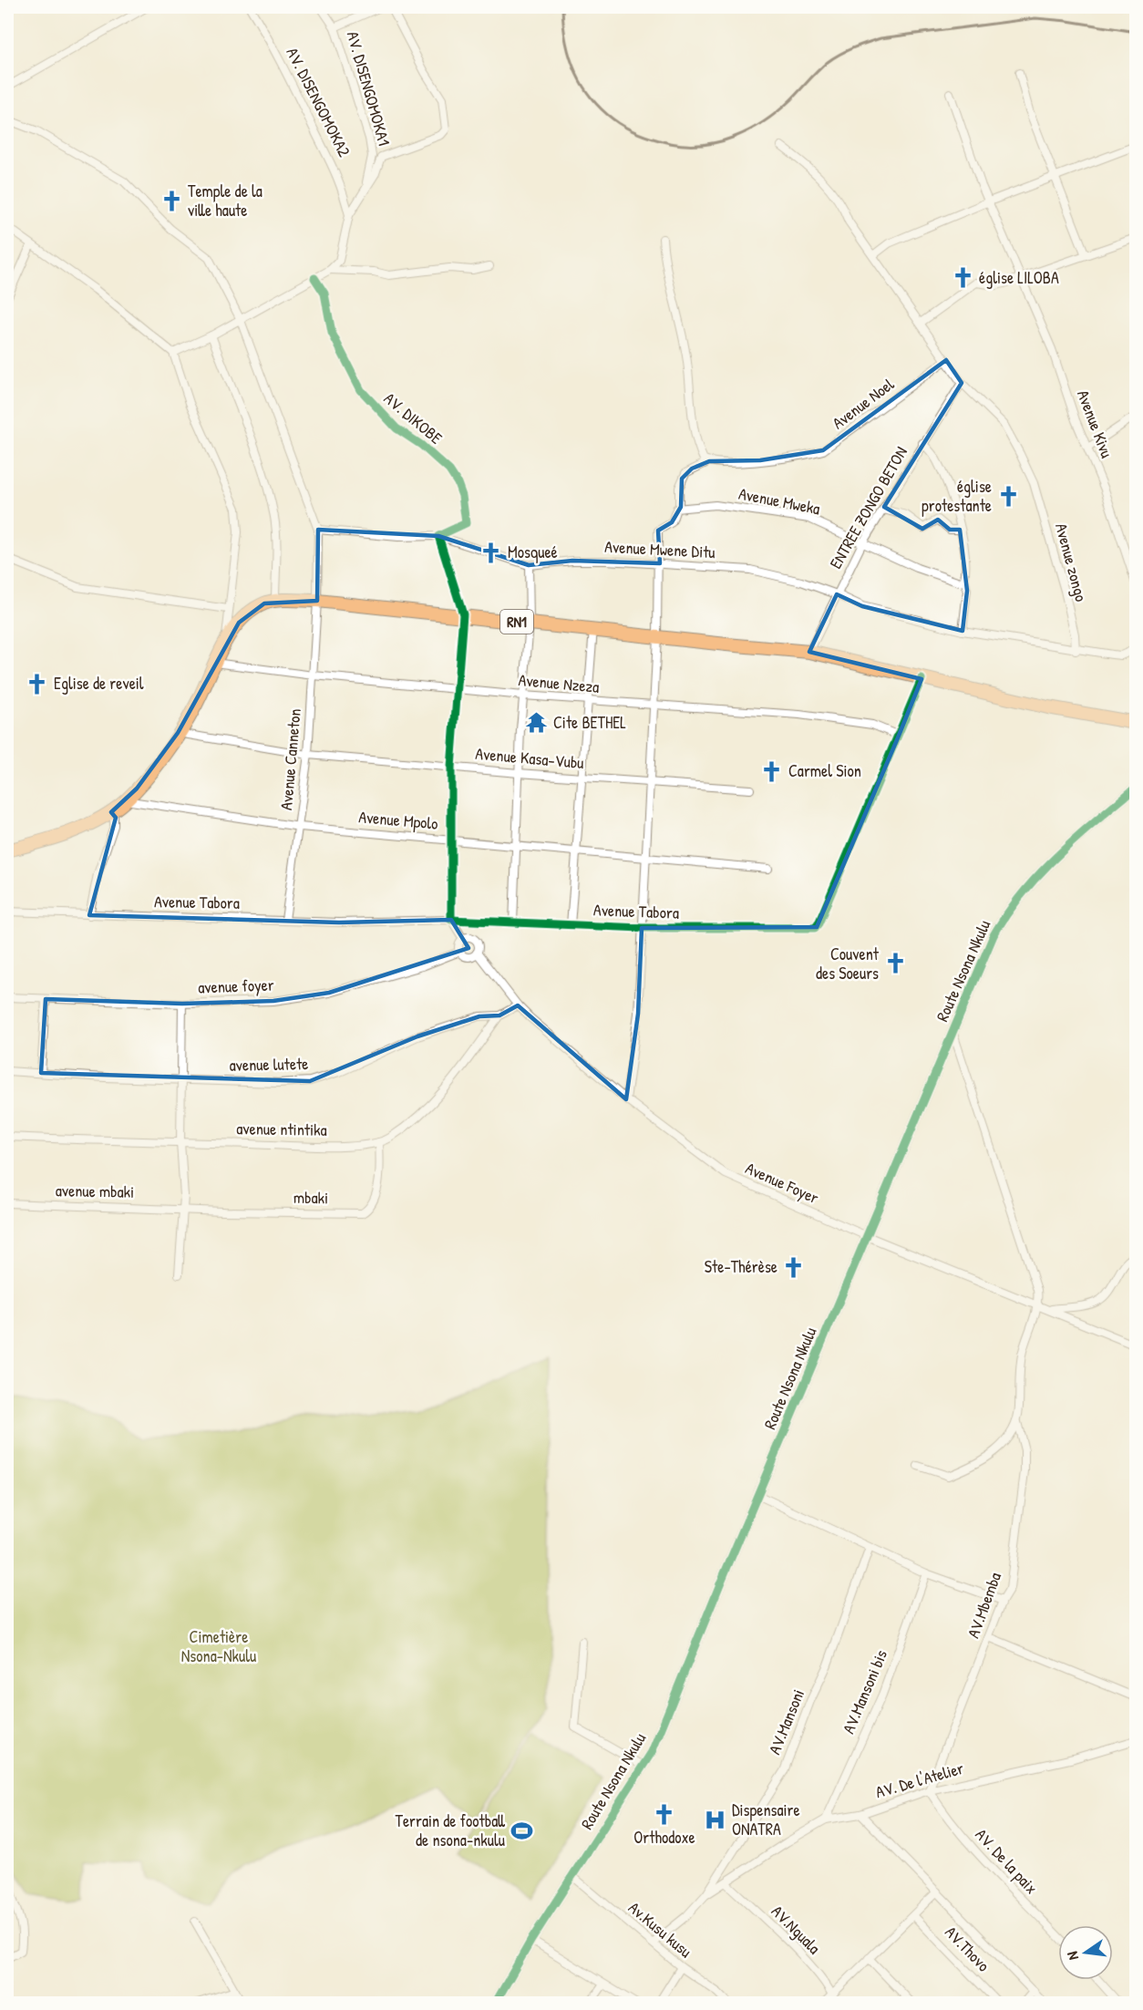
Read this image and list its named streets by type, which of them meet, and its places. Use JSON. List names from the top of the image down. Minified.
{"streets":{"highway":["RN1"],"street":["AV. DISENGOMOKA1","AV. DISENGOMOKA2","Avenue Noel","AV. DIKOBE","Avenue Kivu","Avenue Mweka","ENTREE ZONGO BETON","Avenue Mwene Ditu","Avenue zongo","Avenue Nzeza","Avenue Kasa-Vubu","Avenue Canneton","Avenue Mpolo","Avenue Tabora","Route Nsona Nkulu","avenue foyer","avenue lutete","avenue ntintika","Avenue Foyer","avenue mbaki","mbaki","AV.Mbemba","AV.Mansoni bis","AV.Mansoni","AV. De l'Atelier","AV. De la paix","Av.Kusu kusu","AV.Nguala","AV.Thovo"]},"crossings":[["Avenue Noel","Avenue zongo"],["Avenue Mweka","ENTREE ZONGO BETON"],["ENTREE ZONGO BETON","Avenue Mwene Ditu"],["ENTREE ZONGO BETON","Avenue zongo"],["ENTREE ZONGO BETON","RN1"],["Avenue Mwene Ditu","Avenue zongo"],["RN1","Avenue Nzeza"],["RN1","Avenue Kasa-Vubu"],["RN1","Avenue Canneton"],["RN1","Avenue Mpolo"],["Avenue Nzeza","Avenue Canneton"],["Avenue Nzeza","Avenue Tabora"],["Avenue Kasa-Vubu","Avenue Canneton"],["Avenue Canneton","Avenue Mpolo"],["Avenue Canneton","Avenue Tabora"],["Route Nsona Nkulu","Avenue Foyer"],["Route Nsona Nkulu","Av.Kusu kusu"],["avenue foyer","Avenue Foyer"],["avenue lutete","avenue ntintika"],["avenue lutete","Avenue Foyer"],["avenue ntintika","mbaki"],["avenue mbaki","mbaki"],["AV.Mbemba","AV. De l'Atelier"],["AV.Mbemba","AV. De la paix"],["AV.Mansoni bis","AV. De l'Atelier"],["AV.Mansoni","AV. De l'Atelier"],["AV. De l'Atelier","AV. De la paix"],["AV. De l'Atelier","AV.Nguala"]],"parks":["Cimetière Nsona-Nkulu"],"places":{"church":["Temple de la ville haute","église LILOBA","église protestante","Mosqueé","Eglise de reveil","Carmel Sion","Couvent des Soeurs","Ste-Thérèse","Orthodoxe"],"temple":["Cite BETHEL"],"hospital":["Dispensaire ONATRA"],"sports":["Terrain de football de nsona-nkulu"]},"north":"left"}
